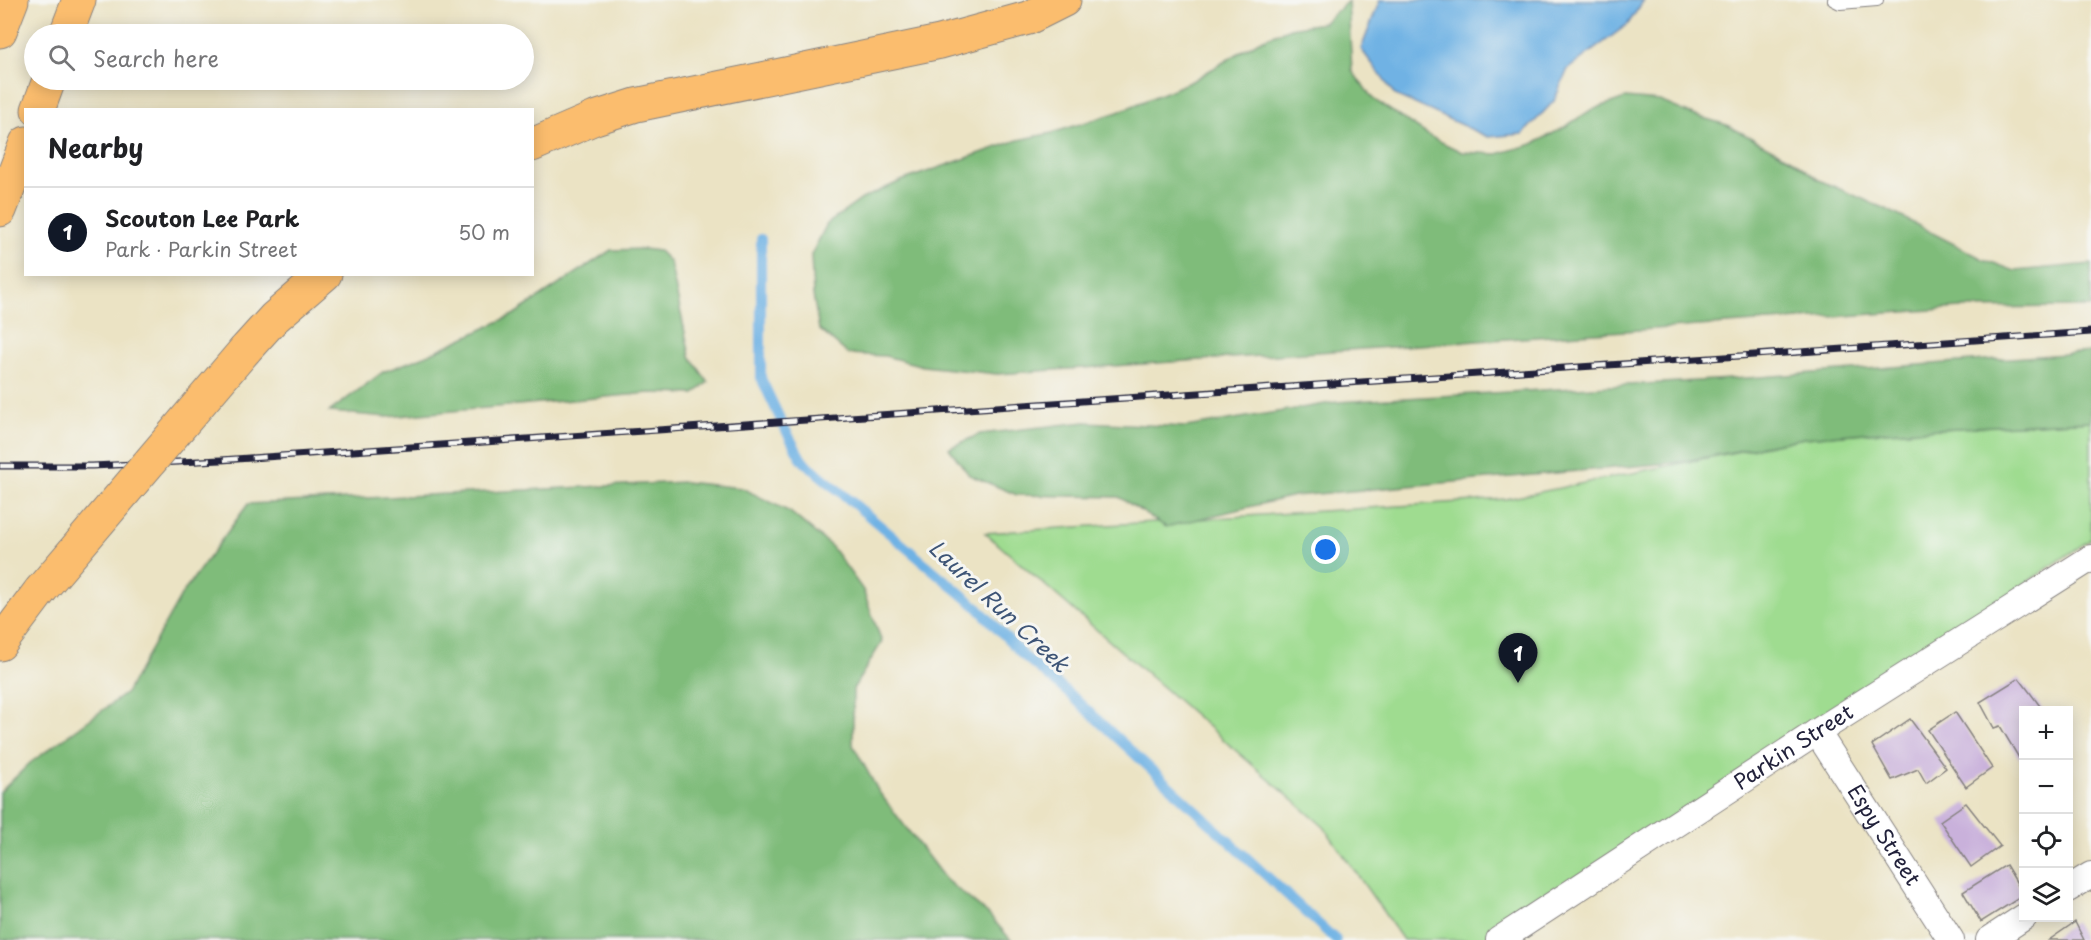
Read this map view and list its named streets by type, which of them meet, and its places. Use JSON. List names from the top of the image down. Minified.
{"streets":{"street":["Parkin Street","Espy Street"]},"crossings":[["Parkin Street","Espy Street"]],"water":["Laurel Run Creek"],"page":{"search":"Search here","heading":"Nearby","list":[{"mark":"1","name":"Scouton Lee Park","note":"Park · Parkin Street","value":"50 m"}],"pins":"1","map_buttons":["+","−"]}}
